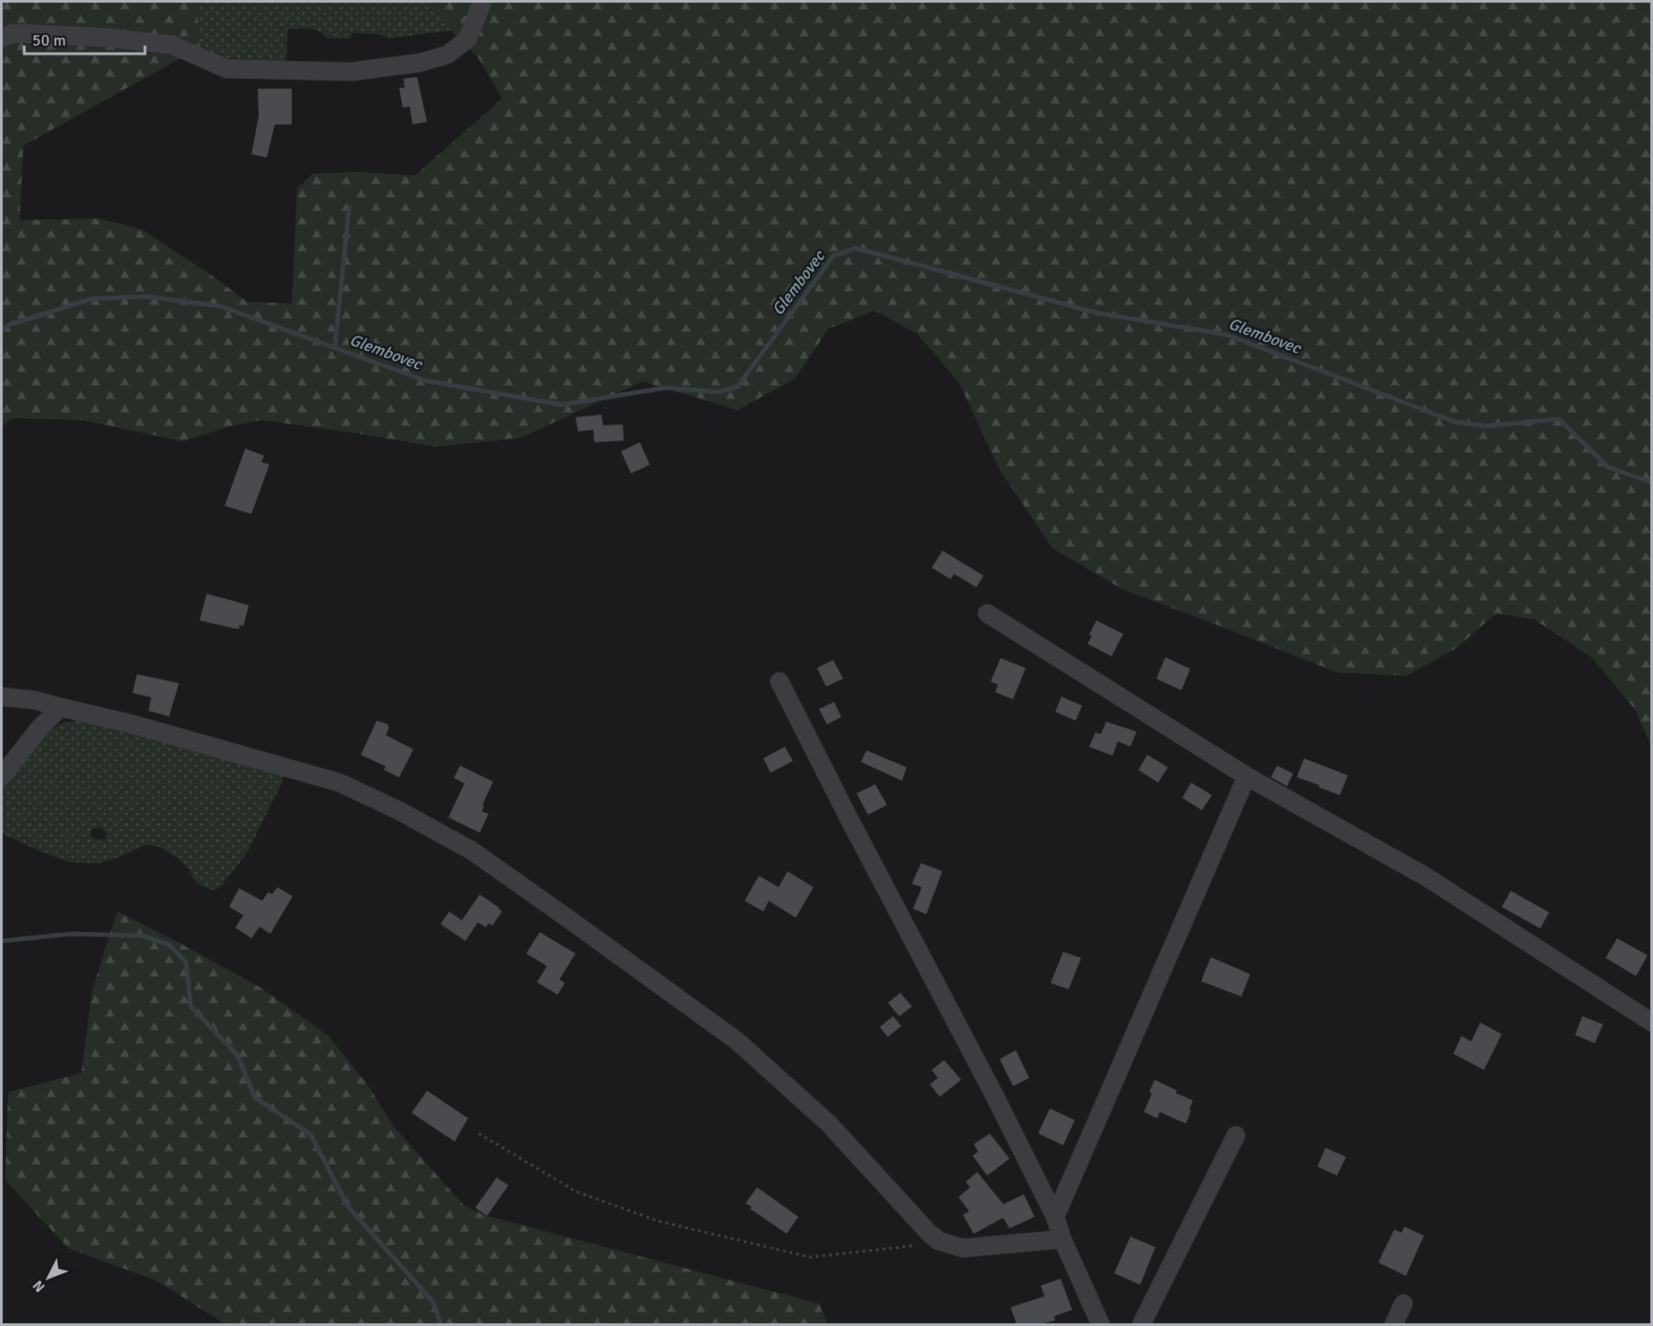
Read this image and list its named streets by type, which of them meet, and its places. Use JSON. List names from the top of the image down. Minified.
{"water":["Glembovec"],"scale_bar":"50 m","north":"bottom left"}
